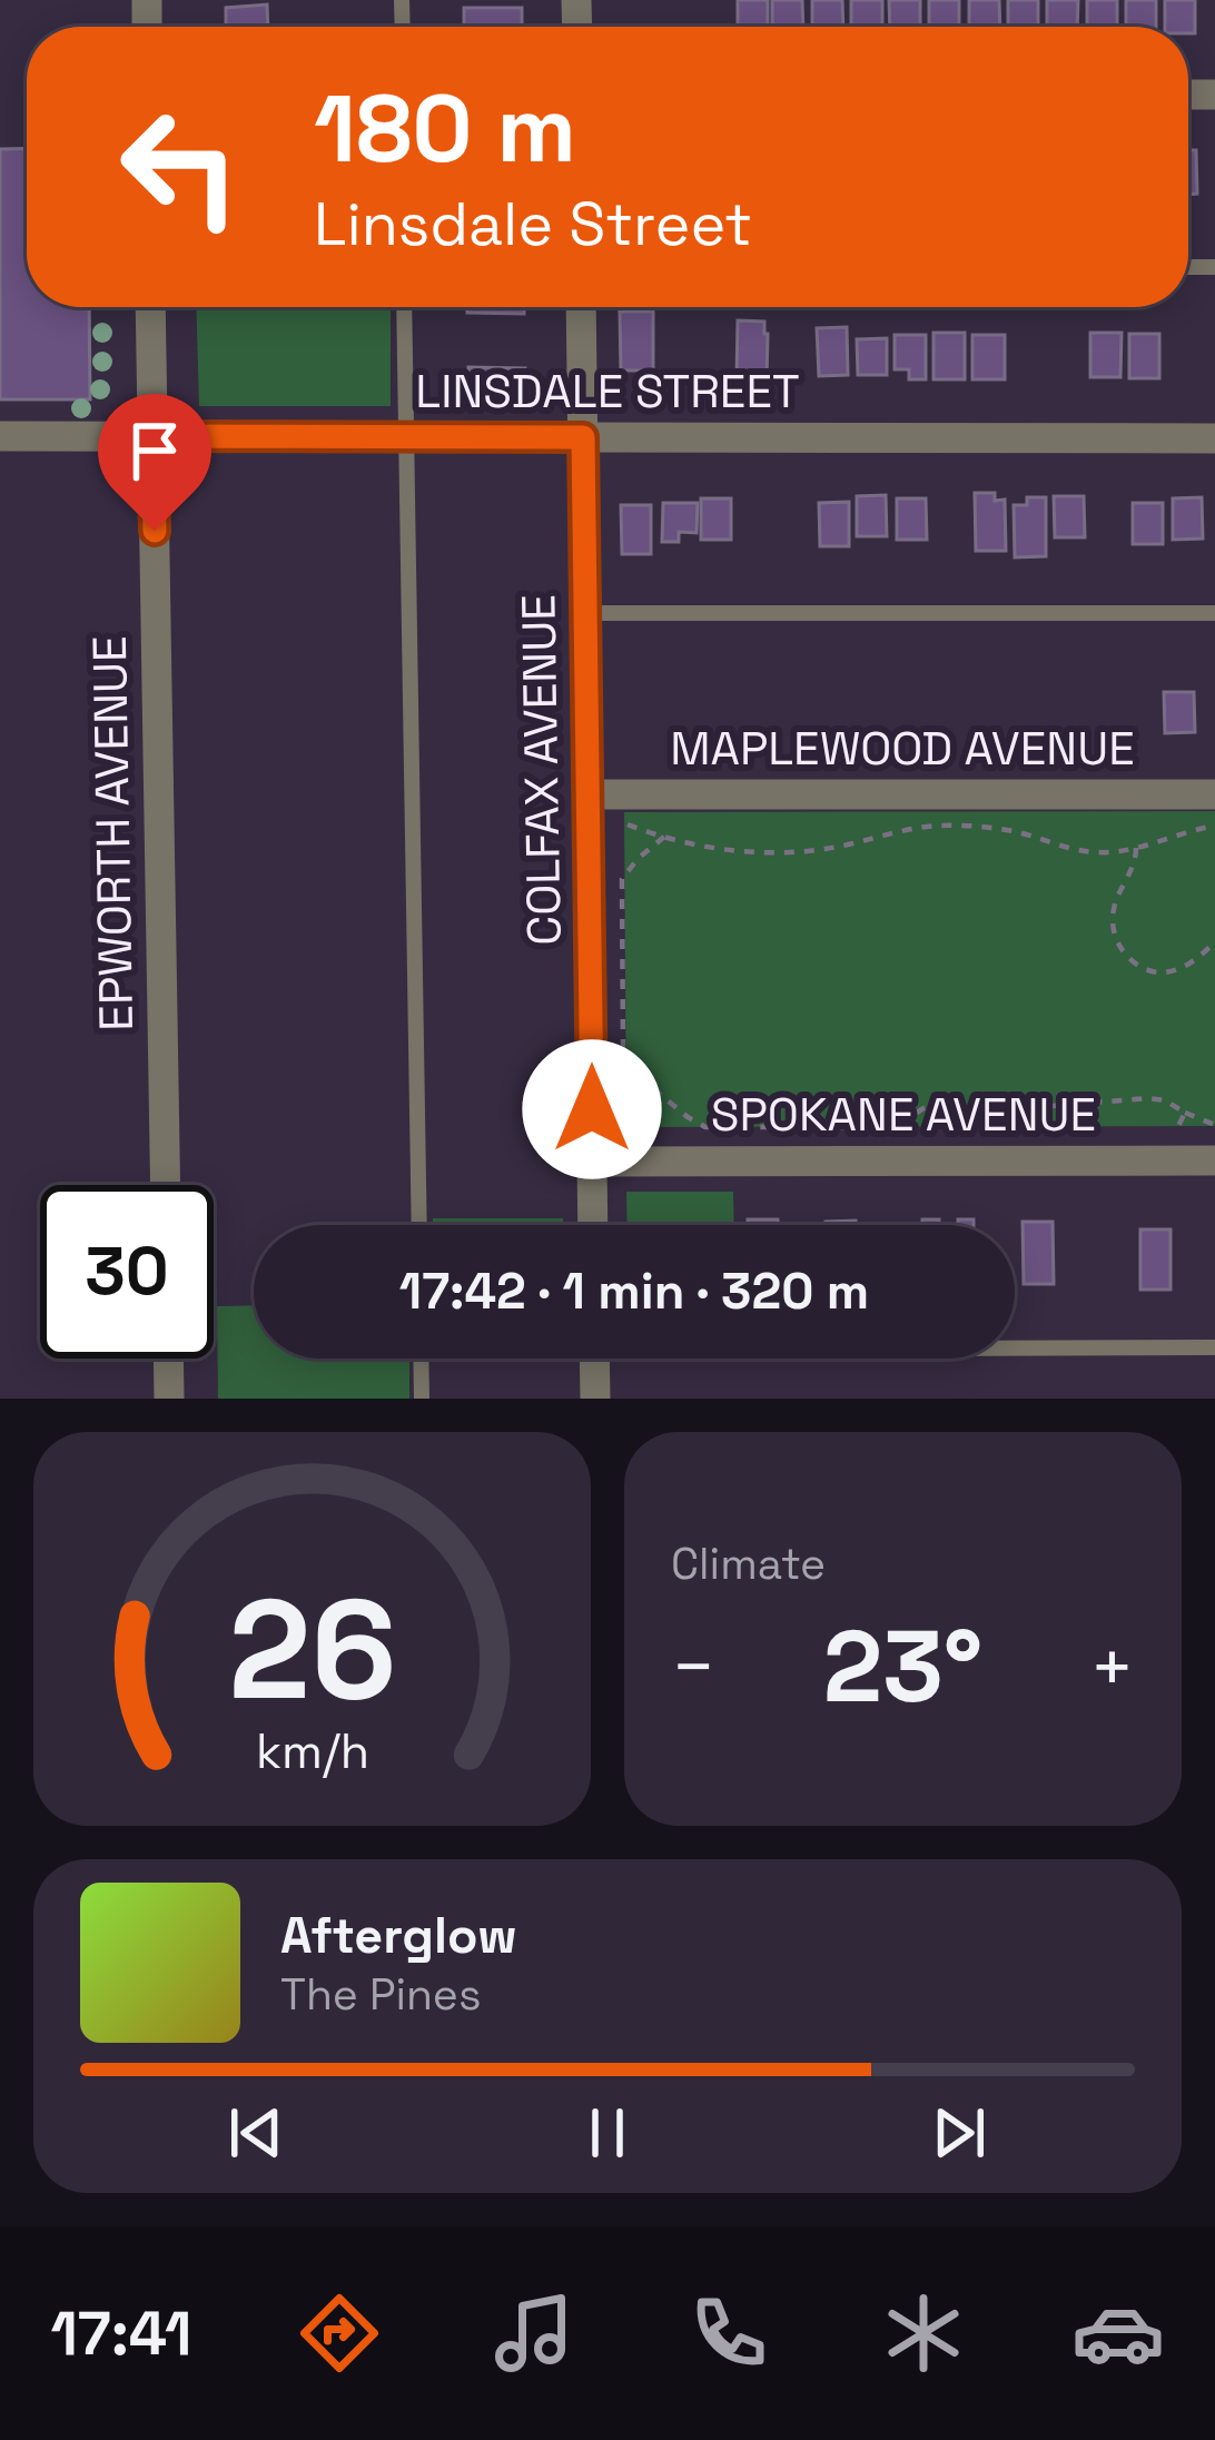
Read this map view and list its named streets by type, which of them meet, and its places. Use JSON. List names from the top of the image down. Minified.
{"streets":{"street":["LINSDALE STREET","MAPLEWOOD AVENUE","COLFAX AVENUE","EPWORTH AVENUE","SPOKANE AVENUE"]},"crossings":[["LINSDALE STREET","COLFAX AVENUE"],["LINSDALE STREET","EPWORTH AVENUE"],["MAPLEWOOD AVENUE","COLFAX AVENUE"],["COLFAX AVENUE","SPOKANE AVENUE"]],"page":{"turn":["180 m","Linsdale Street"],"limit":"30","trip":"17:42 · 1 min · 320 m","tile":"Climate","heat":["−","23°","+"],"song":["Afterglow","The Pines"],"tabs":"17:41","gauge":["26","km/h"]}}
